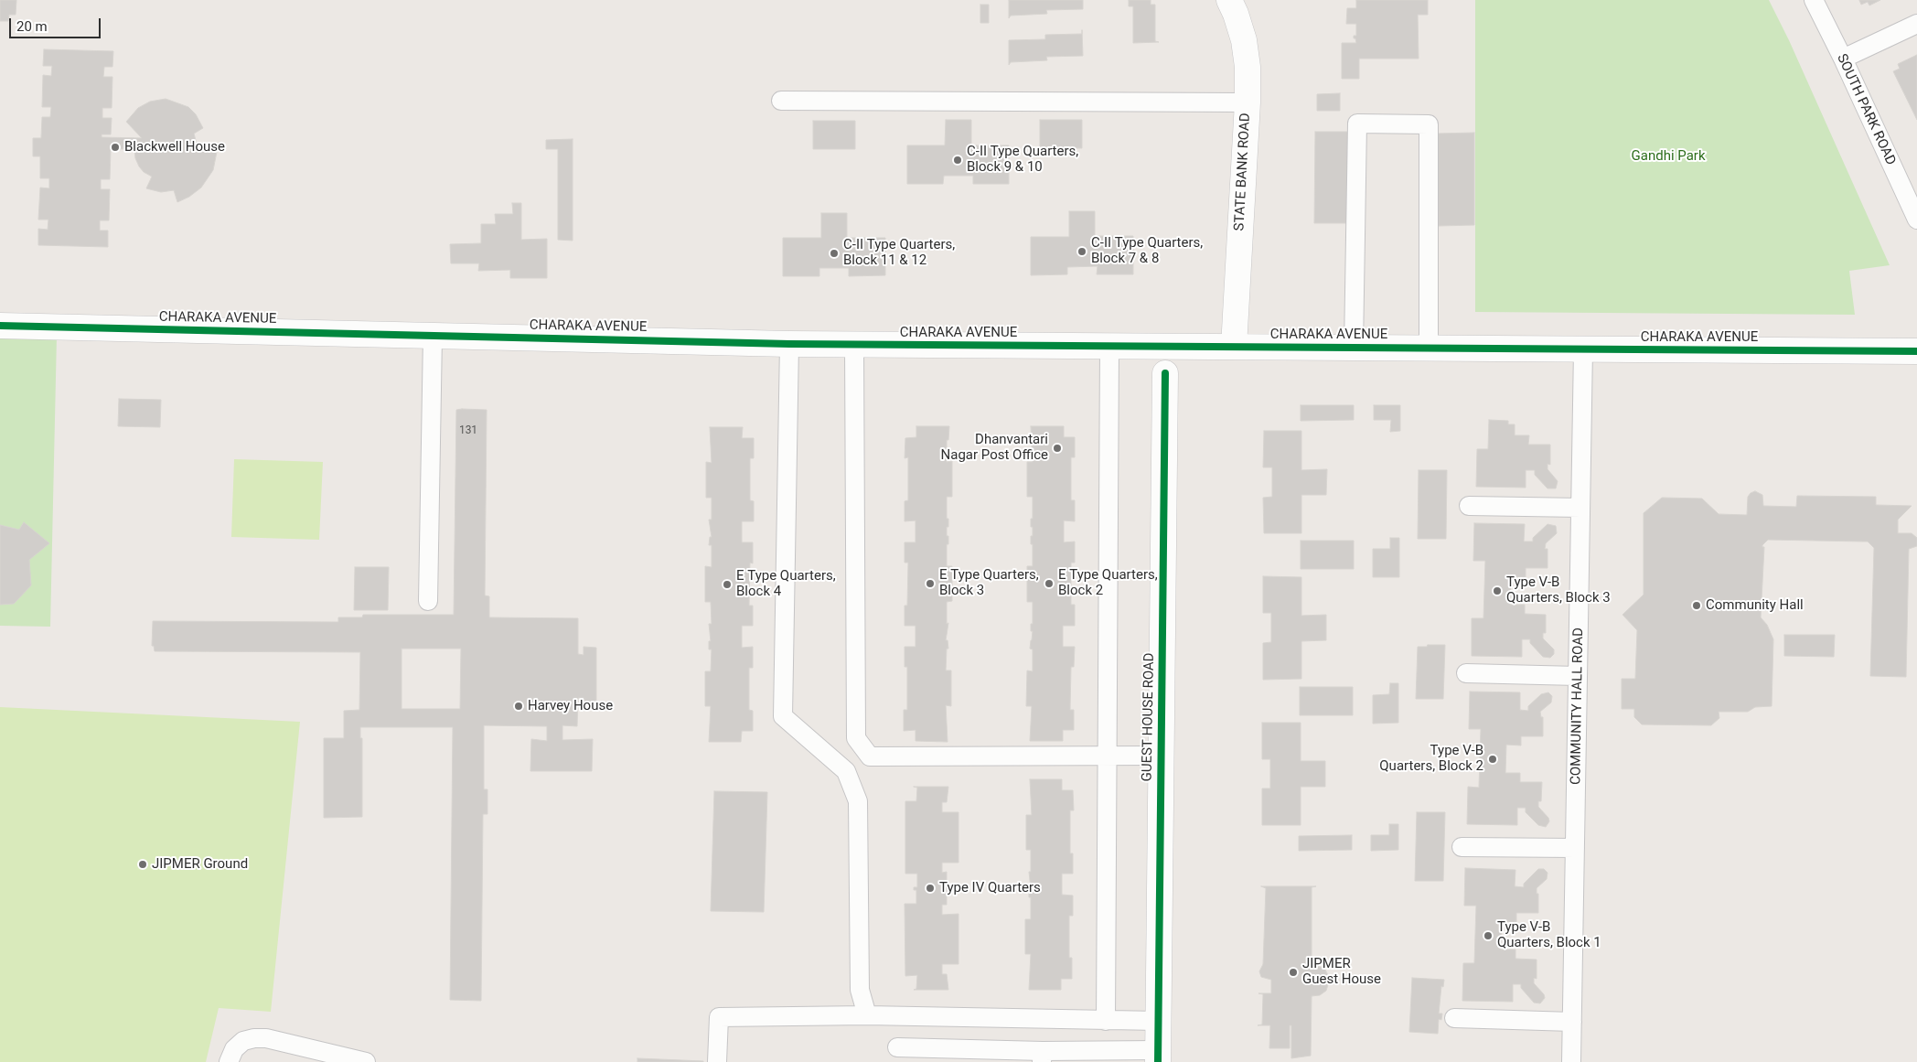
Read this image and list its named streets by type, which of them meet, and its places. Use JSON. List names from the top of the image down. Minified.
{"streets":{"street":["STATE BANK ROAD","CHARAKA AVENUE","GUEST HOUSE ROAD"],"lane":["SOUTH PARK ROAD","COMMUNITY HALL ROAD"]},"crossings":[["STATE BANK ROAD","CHARAKA AVENUE"],["CHARAKA AVENUE","COMMUNITY HALL ROAD"],["CHARAKA AVENUE","GUEST HOUSE ROAD"]],"parks":["Gandhi Park"],"places":["Blackwell House","C-II Type Quarters, Block 9 & 10","C-II Type Quarters, Block 7 & 8","C-II Type Quarters, Block 11 & 12","Dhanvantari Nagar Post Office","E Type Quarters, Block 3","E Type Quarters, Block 2","E Type Quarters, Block 4","Type V-B Quarters, Block 3","Community Hall","Harvey House","Type V-B Quarters, Block 2","JIPMER Ground","Type IV Quarters","Type V-B Quarters, Block 1","JIPMER Guest House"],"house_numbers":["131"],"scale_bar":"20 m"}
